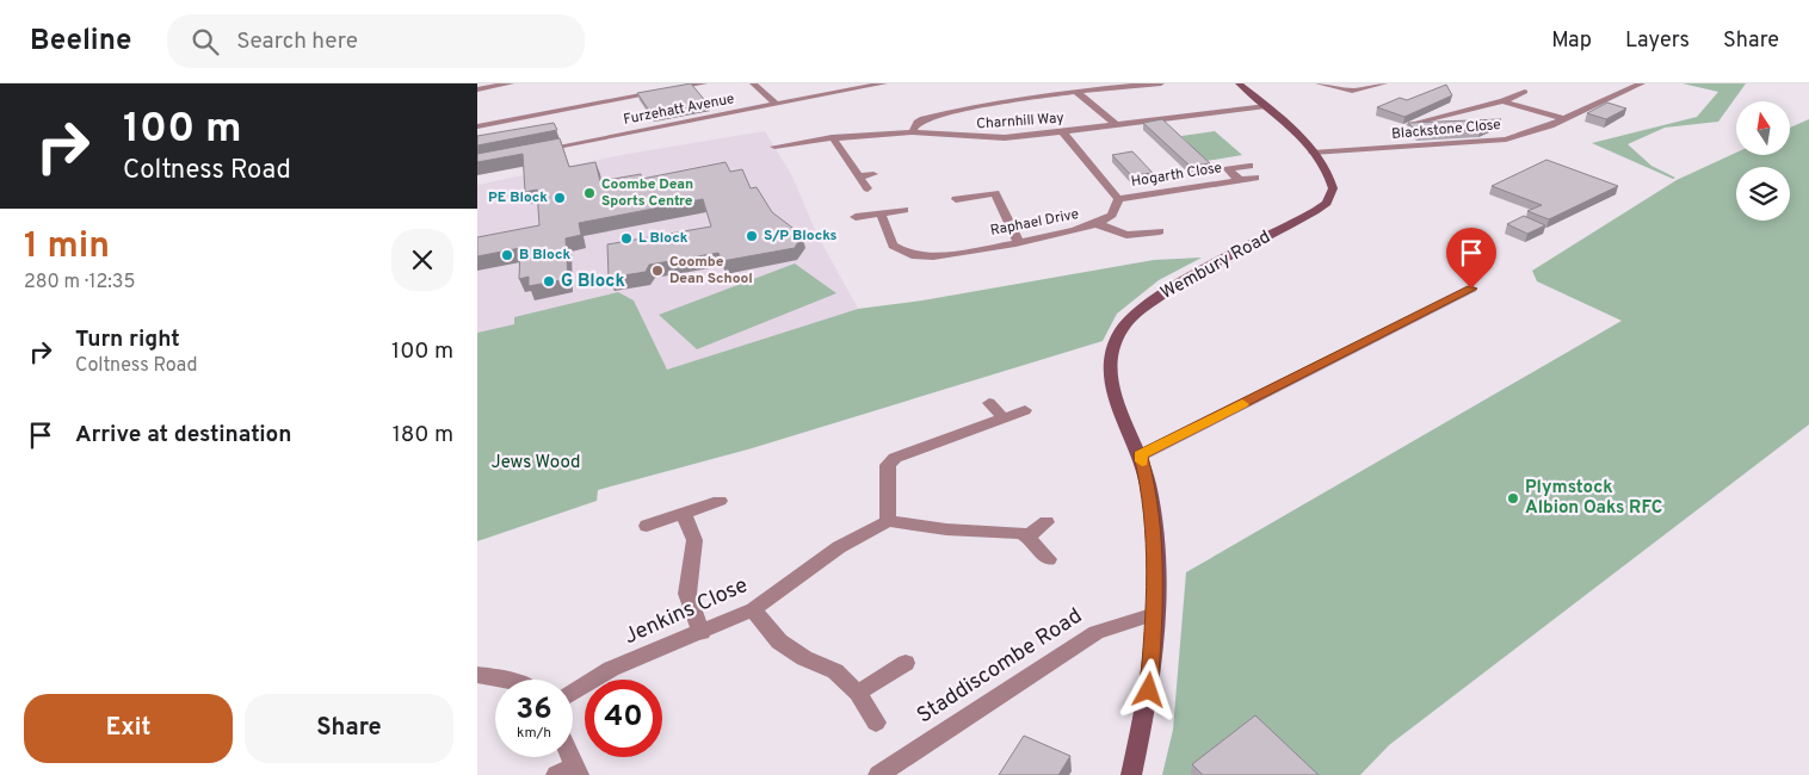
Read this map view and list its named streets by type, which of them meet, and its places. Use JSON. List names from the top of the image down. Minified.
{"streets":{"street":["Furzehatt Avenue","Charnhill Way","Blackstone Close","Hogarth Close","Raphael Drive","Wembury Road","Jenkins Close","Staddiscombe Road"]},"crossings":[["Charnhill Way","Wembury Road"],["Blackstone Close","Wembury Road"],["Hogarth Close","Raphael Drive"],["Wembury Road","Staddiscombe Road"]],"parks":["Jews Wood"],"places":["Coombe Dean Sports Centre","PE Block","S/P Blocks","L Block","B Block","Coombe Dean School","G Block","Plymstock Albion Oaks RFC"],"north":"top","page":{"header":"Beeline","search":"Search here","nav":["Map","Layers","Share"],"turn":["100 m","Coltness Road"],"heading":["1 min","280 m · 12:35"],"list":[{"name":"Turn right","note":"Coltness Road","value":"100 m"},{"name":"Arrive at destination","value":"180 m"}],"speed":"36 km/h","limit":"40","buttons":["Exit","Share"]}}
